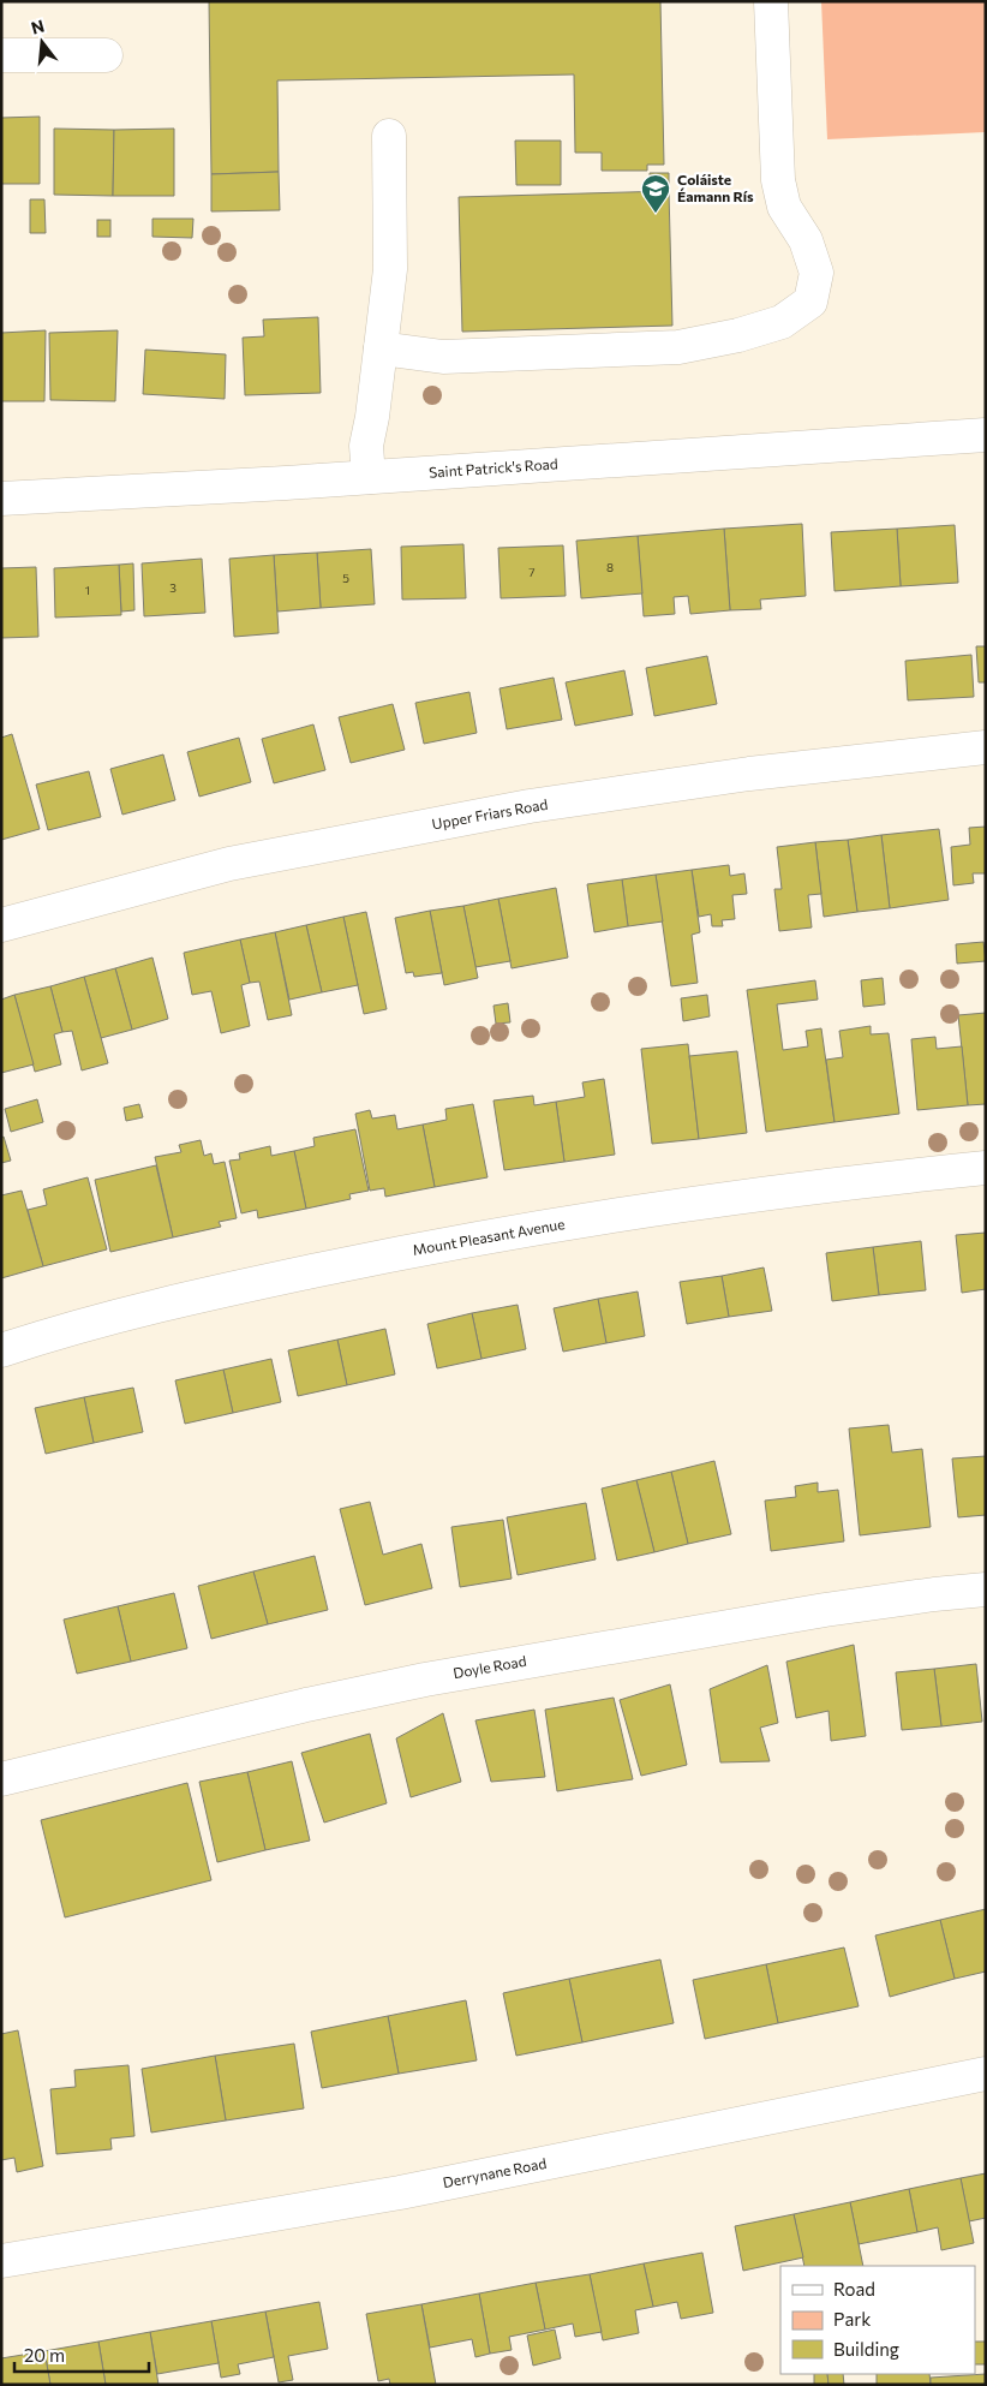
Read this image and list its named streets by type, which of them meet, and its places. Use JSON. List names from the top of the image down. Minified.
{"streets":{"street":["Saint Patrick's Road","Upper Friars Road","Mount Pleasant Avenue","Doyle Road","Derrynane Road"]},"places":{"school or university":["Coláiste Éamann Rís"]},"house_numbers":["8","7","5","3","1"],"legend":["Road","Park","Building"],"scale_bar":"20 m","north":"top"}
